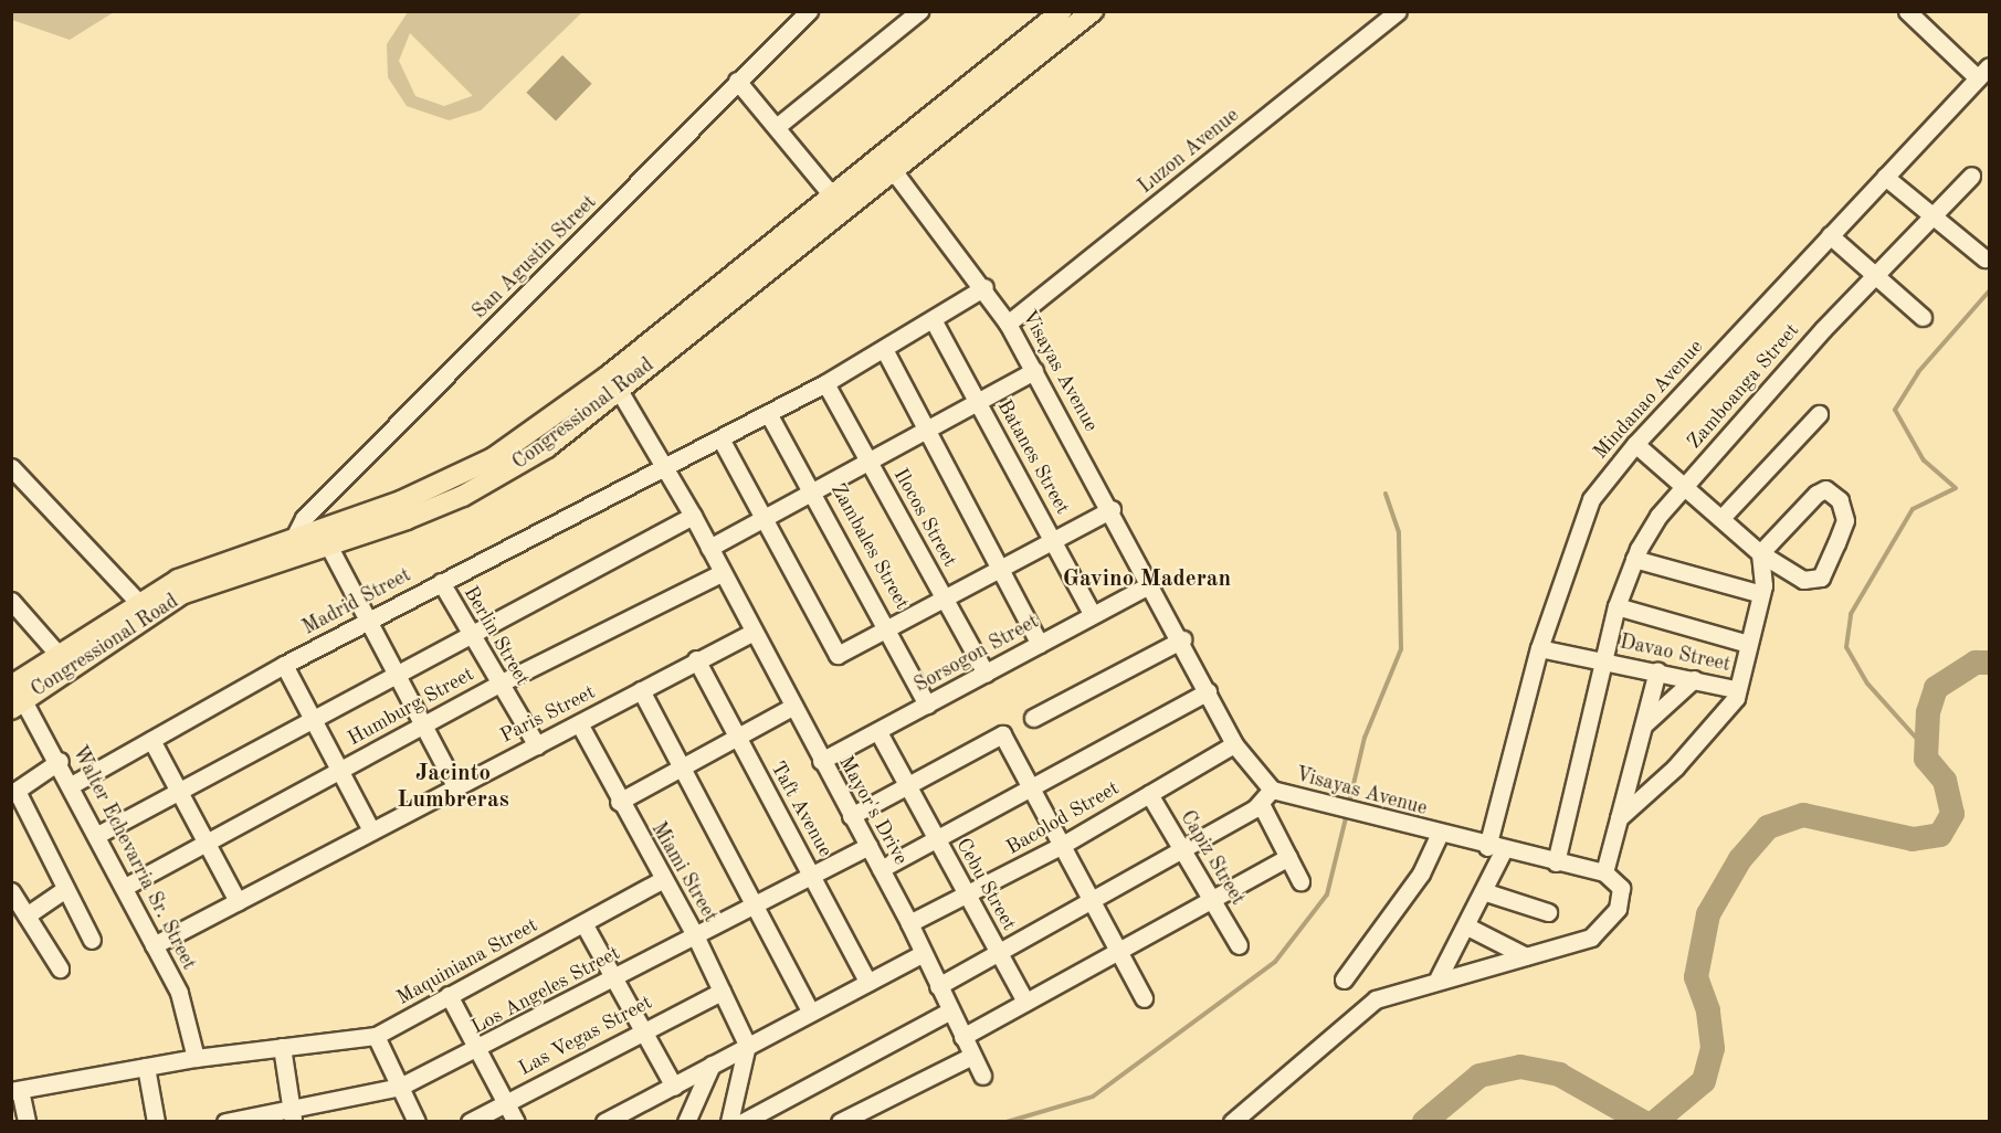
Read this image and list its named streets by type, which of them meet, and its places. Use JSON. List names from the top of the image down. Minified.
{"streets":{"main road":["Congressional Road"],"street":["Luzon Avenue","San Agustin Street","Visayas Avenue","Zamboanga Street","Mindanao Avenue","Batanes Street","Ilocos Street","Zambales Street","Madrid Street","Berlin Street","Sorsogon Street","Davao Street","Humburg Street","Paris Street","Taft Avenue","Mayor's Drive","Bacolod Street","Walter Echevarria Sr. Street","Capiz Street","Miami Street","Cebu Street","Maquiniana Street","Los Angeles Street","Las Vegas Street"]},"crossings":[["Luzon Avenue","Visayas Avenue"],["San Agustin Street","Congressional Road"],["Visayas Avenue","Zamboanga Street"],["Visayas Avenue","Mindanao Avenue"],["Visayas Avenue","Congressional Road"],["Visayas Avenue","Sorsogon Street"],["Visayas Avenue","Bacolod Street"],["Zamboanga Street","Davao Street"],["Mindanao Avenue","Davao Street"],["Congressional Road","Mayor's Drive"],["Congressional Road","Walter Echevarria Sr. Street"],["Batanes Street","Sorsogon Street"],["Ilocos Street","Sorsogon Street"],["Zambales Street","Sorsogon Street"],["Madrid Street","Berlin Street"],["Madrid Street","Mayor's Drive"],["Madrid Street","Walter Echevarria Sr. Street"],["Berlin Street","Humburg Street"],["Berlin Street","Paris Street"],["Sorsogon Street","Mayor's Drive"],["Sorsogon Street","Cebu Street"],["Humburg Street","Mayor's Drive"],["Humburg Street","Walter Echevarria Sr. Street"],["Paris Street","Taft Avenue"],["Paris Street","Mayor's Drive"],["Paris Street","Walter Echevarria Sr. Street"],["Paris Street","Miami Street"],["Taft Avenue","Los Angeles Street"],["Mayor's Drive","Bacolod Street"],["Mayor's Drive","Los Angeles Street"],["Bacolod Street","Capiz Street"],["Bacolod Street","Cebu Street"],["Walter Echevarria Sr. Street","Maquiniana Street"],["Miami Street","Maquiniana Street"],["Miami Street","Los Angeles Street"],["Miami Street","Las Vegas Street"]],"districts":["Gavino Maderan","Jacinto Lumbreras"]}
